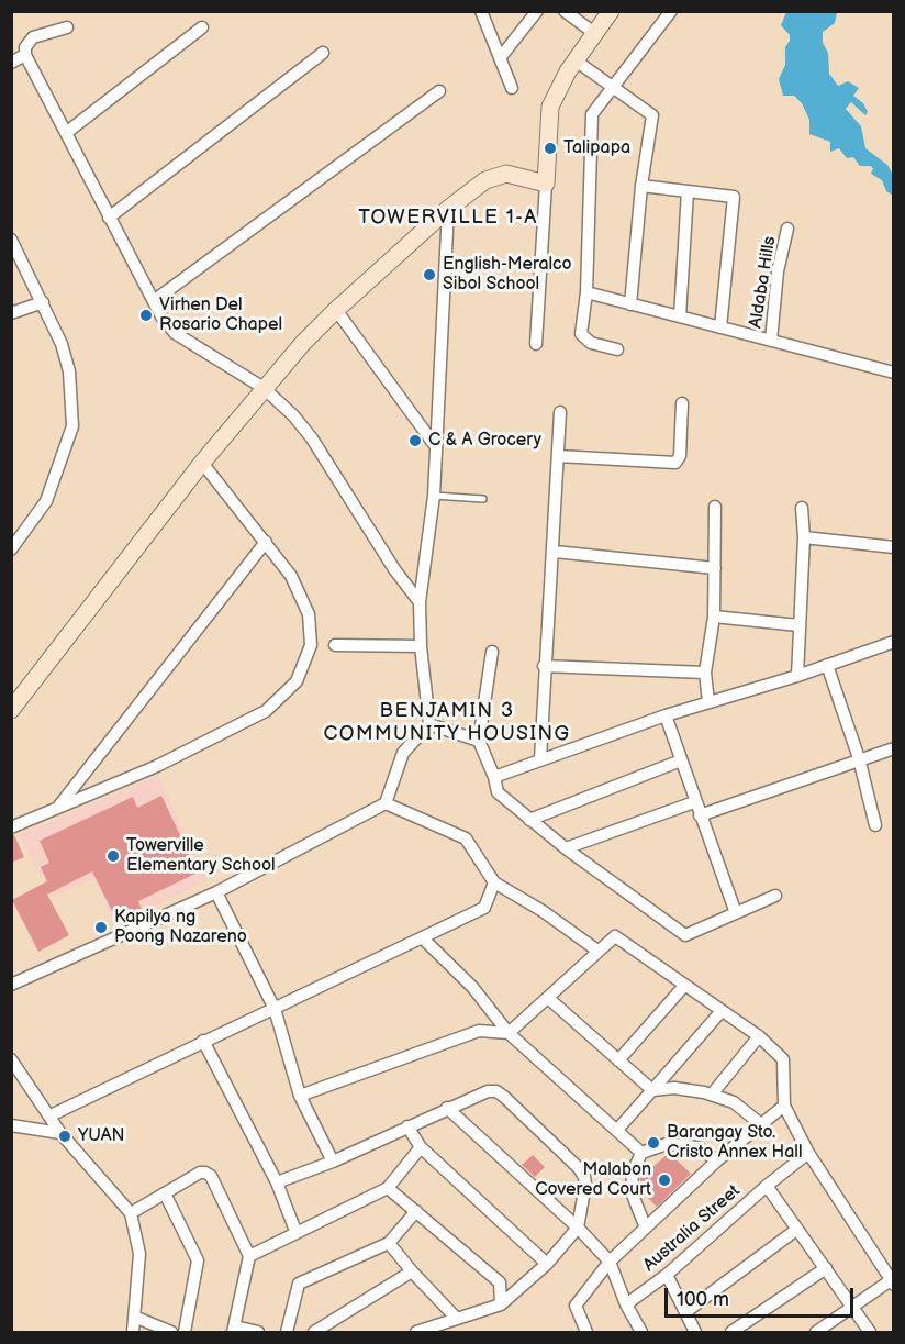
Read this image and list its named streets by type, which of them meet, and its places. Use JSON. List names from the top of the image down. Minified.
{"streets":{"street":["Aldaba Hills","Australia Street"]},"districts":["TOWERVILLE 1-A","BENJAMIN 3 COMMUNITY HOUSING"],"places":["Talipapa","English-Meralco Sibol School","Virhen Del Rosario Chapel","C & A Grocery","Towerville Elementary School","Kapilya ng Poong Nazareno","YUAN","Barangay Sto. Cristo Annex Hall","Malabon Covered Court"],"scale_bar":"100 m"}
